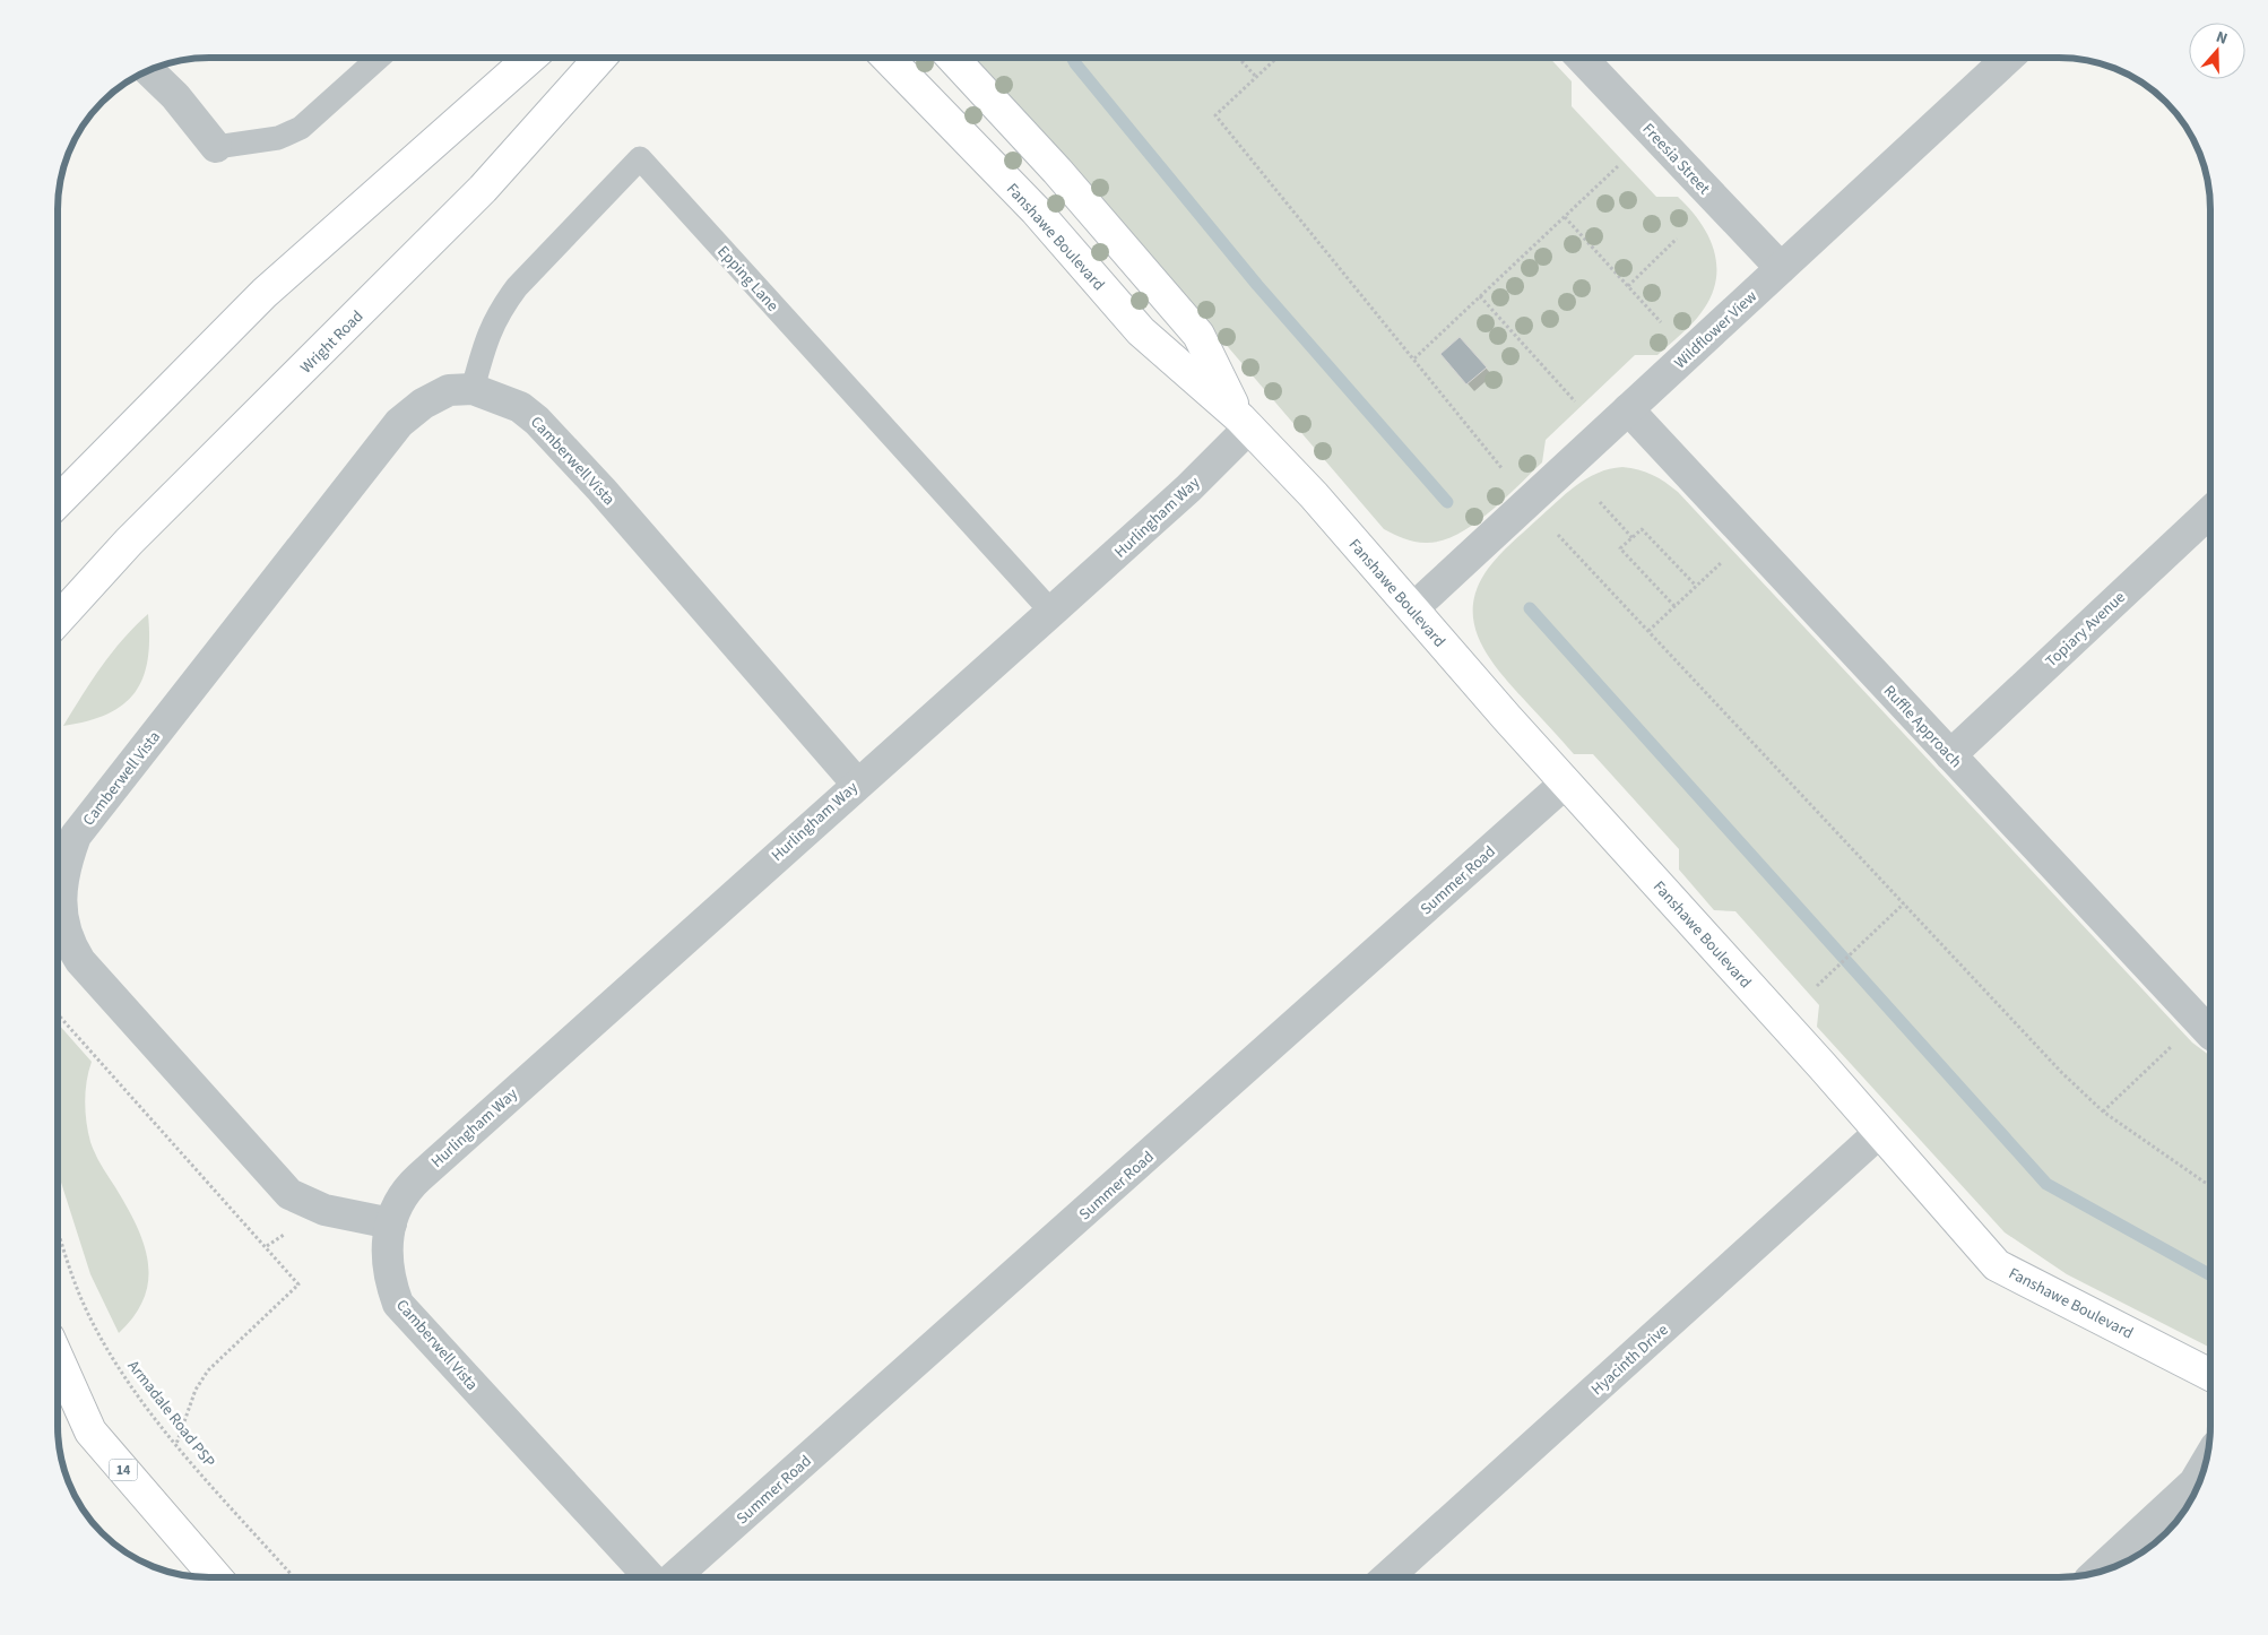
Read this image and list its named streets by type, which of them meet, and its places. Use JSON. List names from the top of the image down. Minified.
{"streets":{"main road":["Fanshawe Boulevard","Wright Road","14"],"street":["Freesia Street","Wildflower View","Camberwell Vista","Hurlingham Way","Topiary Avenue","Ruffle Approach","Summer Road","Hyacinth Drive"],"lane":["Epping Lane"],"path":["Armadale Road PSP"]},"crossings":[["Freesia Street","Wildflower View"],["Fanshawe Boulevard","Wildflower View"],["Fanshawe Boulevard","Hurlingham Way"],["Fanshawe Boulevard","Summer Road"],["Fanshawe Boulevard","Hyacinth Drive"],["Epping Lane","Camberwell Vista"],["Epping Lane","Hurlingham Way"],["Wildflower View","Ruffle Approach"],["Camberwell Vista","Hurlingham Way"],["Topiary Avenue","Ruffle Approach"]],"north":"top"}
